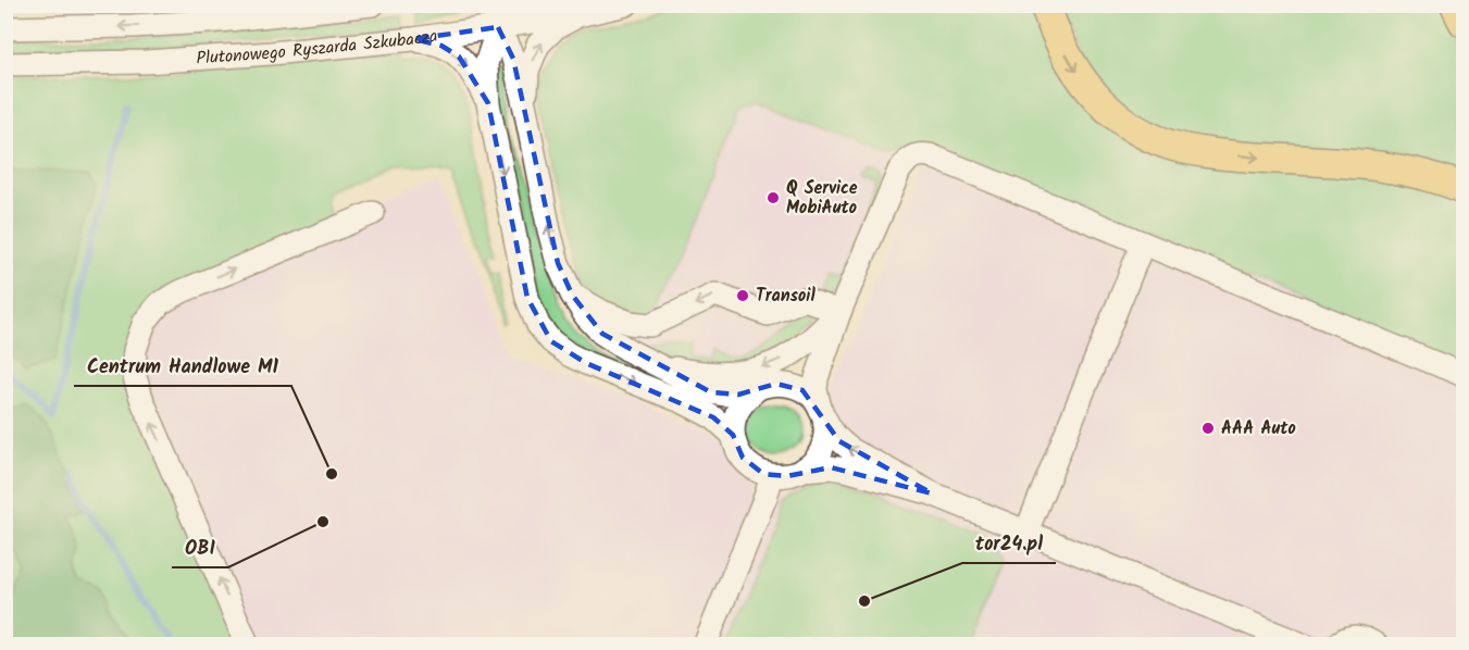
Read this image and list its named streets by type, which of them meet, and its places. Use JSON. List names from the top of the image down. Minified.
{"streets":{"street":["Plutonowego Ryszarda Szkubacza"]},"places":["Q Service MobiAuto","Transoil","AAA Auto","Centrum Handlowe M1","OBI","tor24.pl"]}
